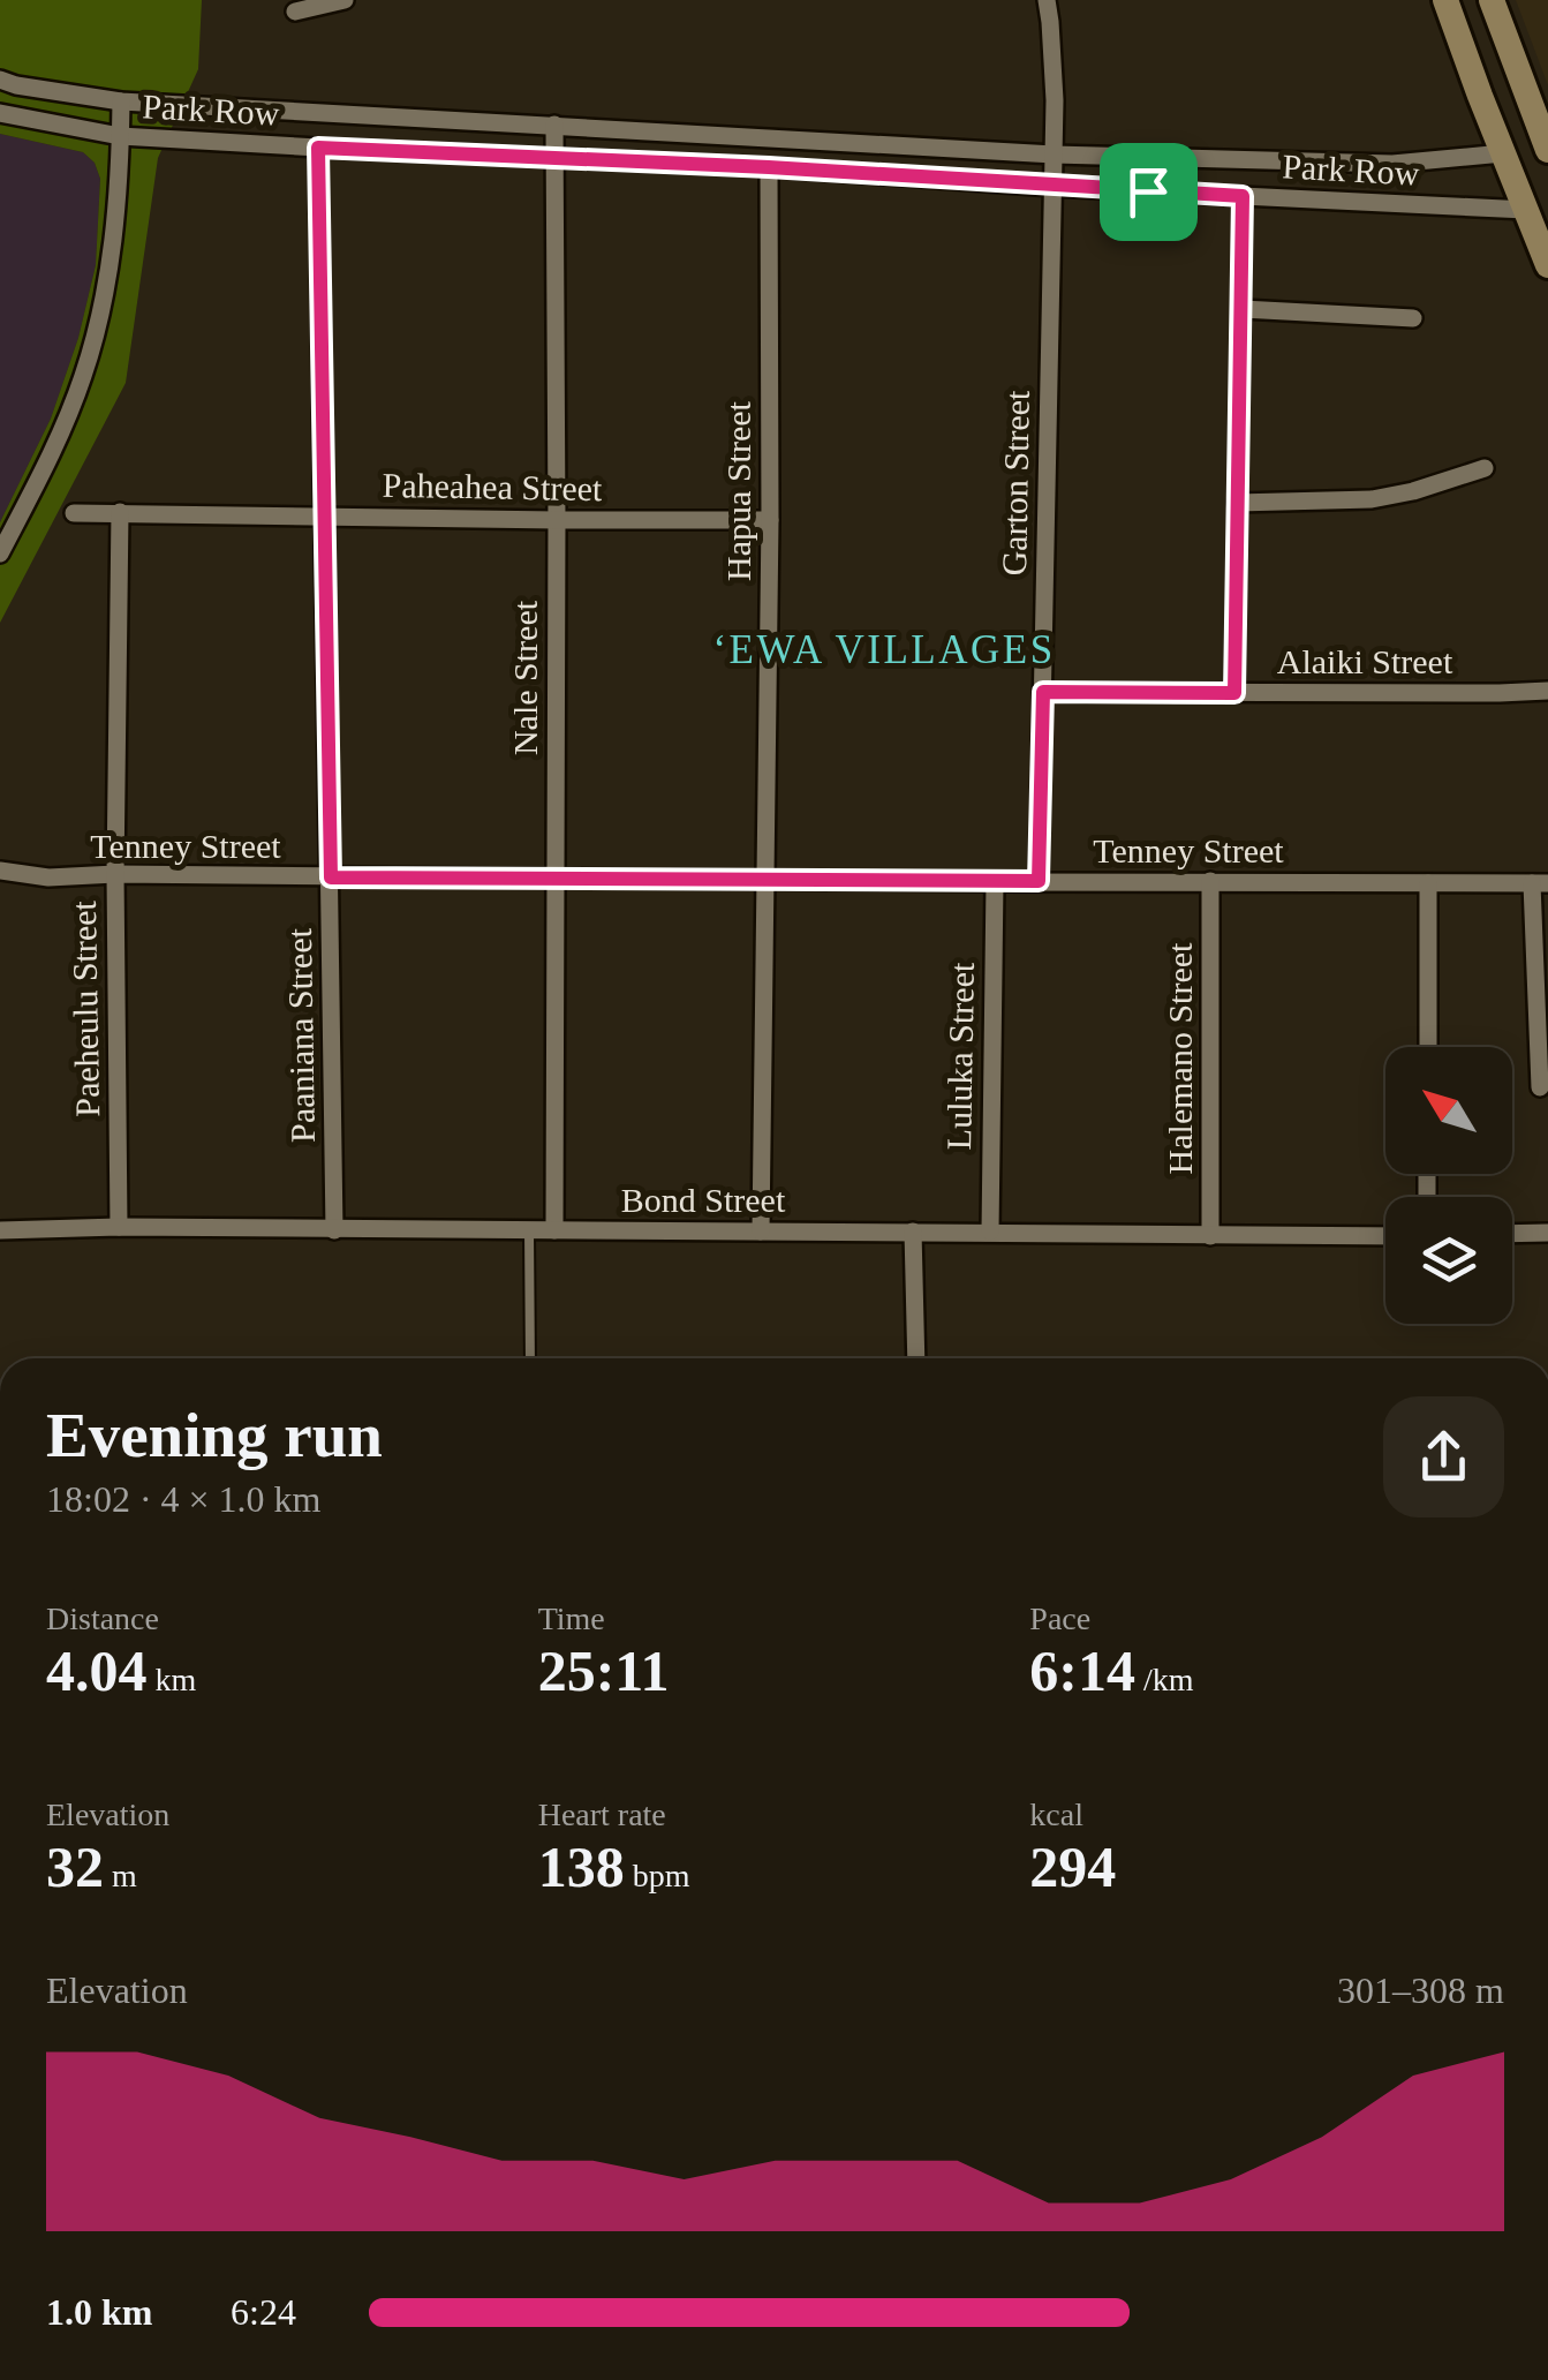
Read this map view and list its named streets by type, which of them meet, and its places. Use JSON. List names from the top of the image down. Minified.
{"streets":{"street":["Park Row","Garton Street","Paheahea Street","Hapua Street","Alaiki Street","Nale Street","Tenney Street","Paeheulu Street","Paaniana Street","Luluka Street","Halemano Street","Bond Street"]},"crossings":[["Park Row","Garton Street"],["Park Row","Hapua Street"],["Park Row","Nale Street"],["Park Row","Paaniana Street"],["Garton Street","Alaiki Street"],["Garton Street","Tenney Street"],["Paheahea Street","Hapua Street"],["Paheahea Street","Nale Street"],["Paheahea Street","Paeheulu Street"],["Paheahea Street","Paaniana Street"],["Hapua Street","Tenney Street"],["Hapua Street","Bond Street"],["Nale Street","Tenney Street"],["Nale Street","Bond Street"],["Tenney Street","Paeheulu Street"],["Tenney Street","Paaniana Street"],["Tenney Street","Luluka Street"],["Tenney Street","Halemano Street"],["Paeheulu Street","Bond Street"],["Paaniana Street","Bond Street"],["Luluka Street","Bond Street"],["Halemano Street","Bond Street"]],"districts":["‘EWA VILLAGES"],"north":"top left","page":{"heading":["Evening run","18:02 · 4 × 1.0 km"],"stats":[["Distance","4.04 km"],["Time","25:11"],["Pace","6:14 /km"],["Elevation","32 m"],["Heart rate","138 bpm"],["kcal","294"]],"chart":["Elevation","301–308 m"],"list":[{"name":"1.0 km","note":"6:24"}]}}
